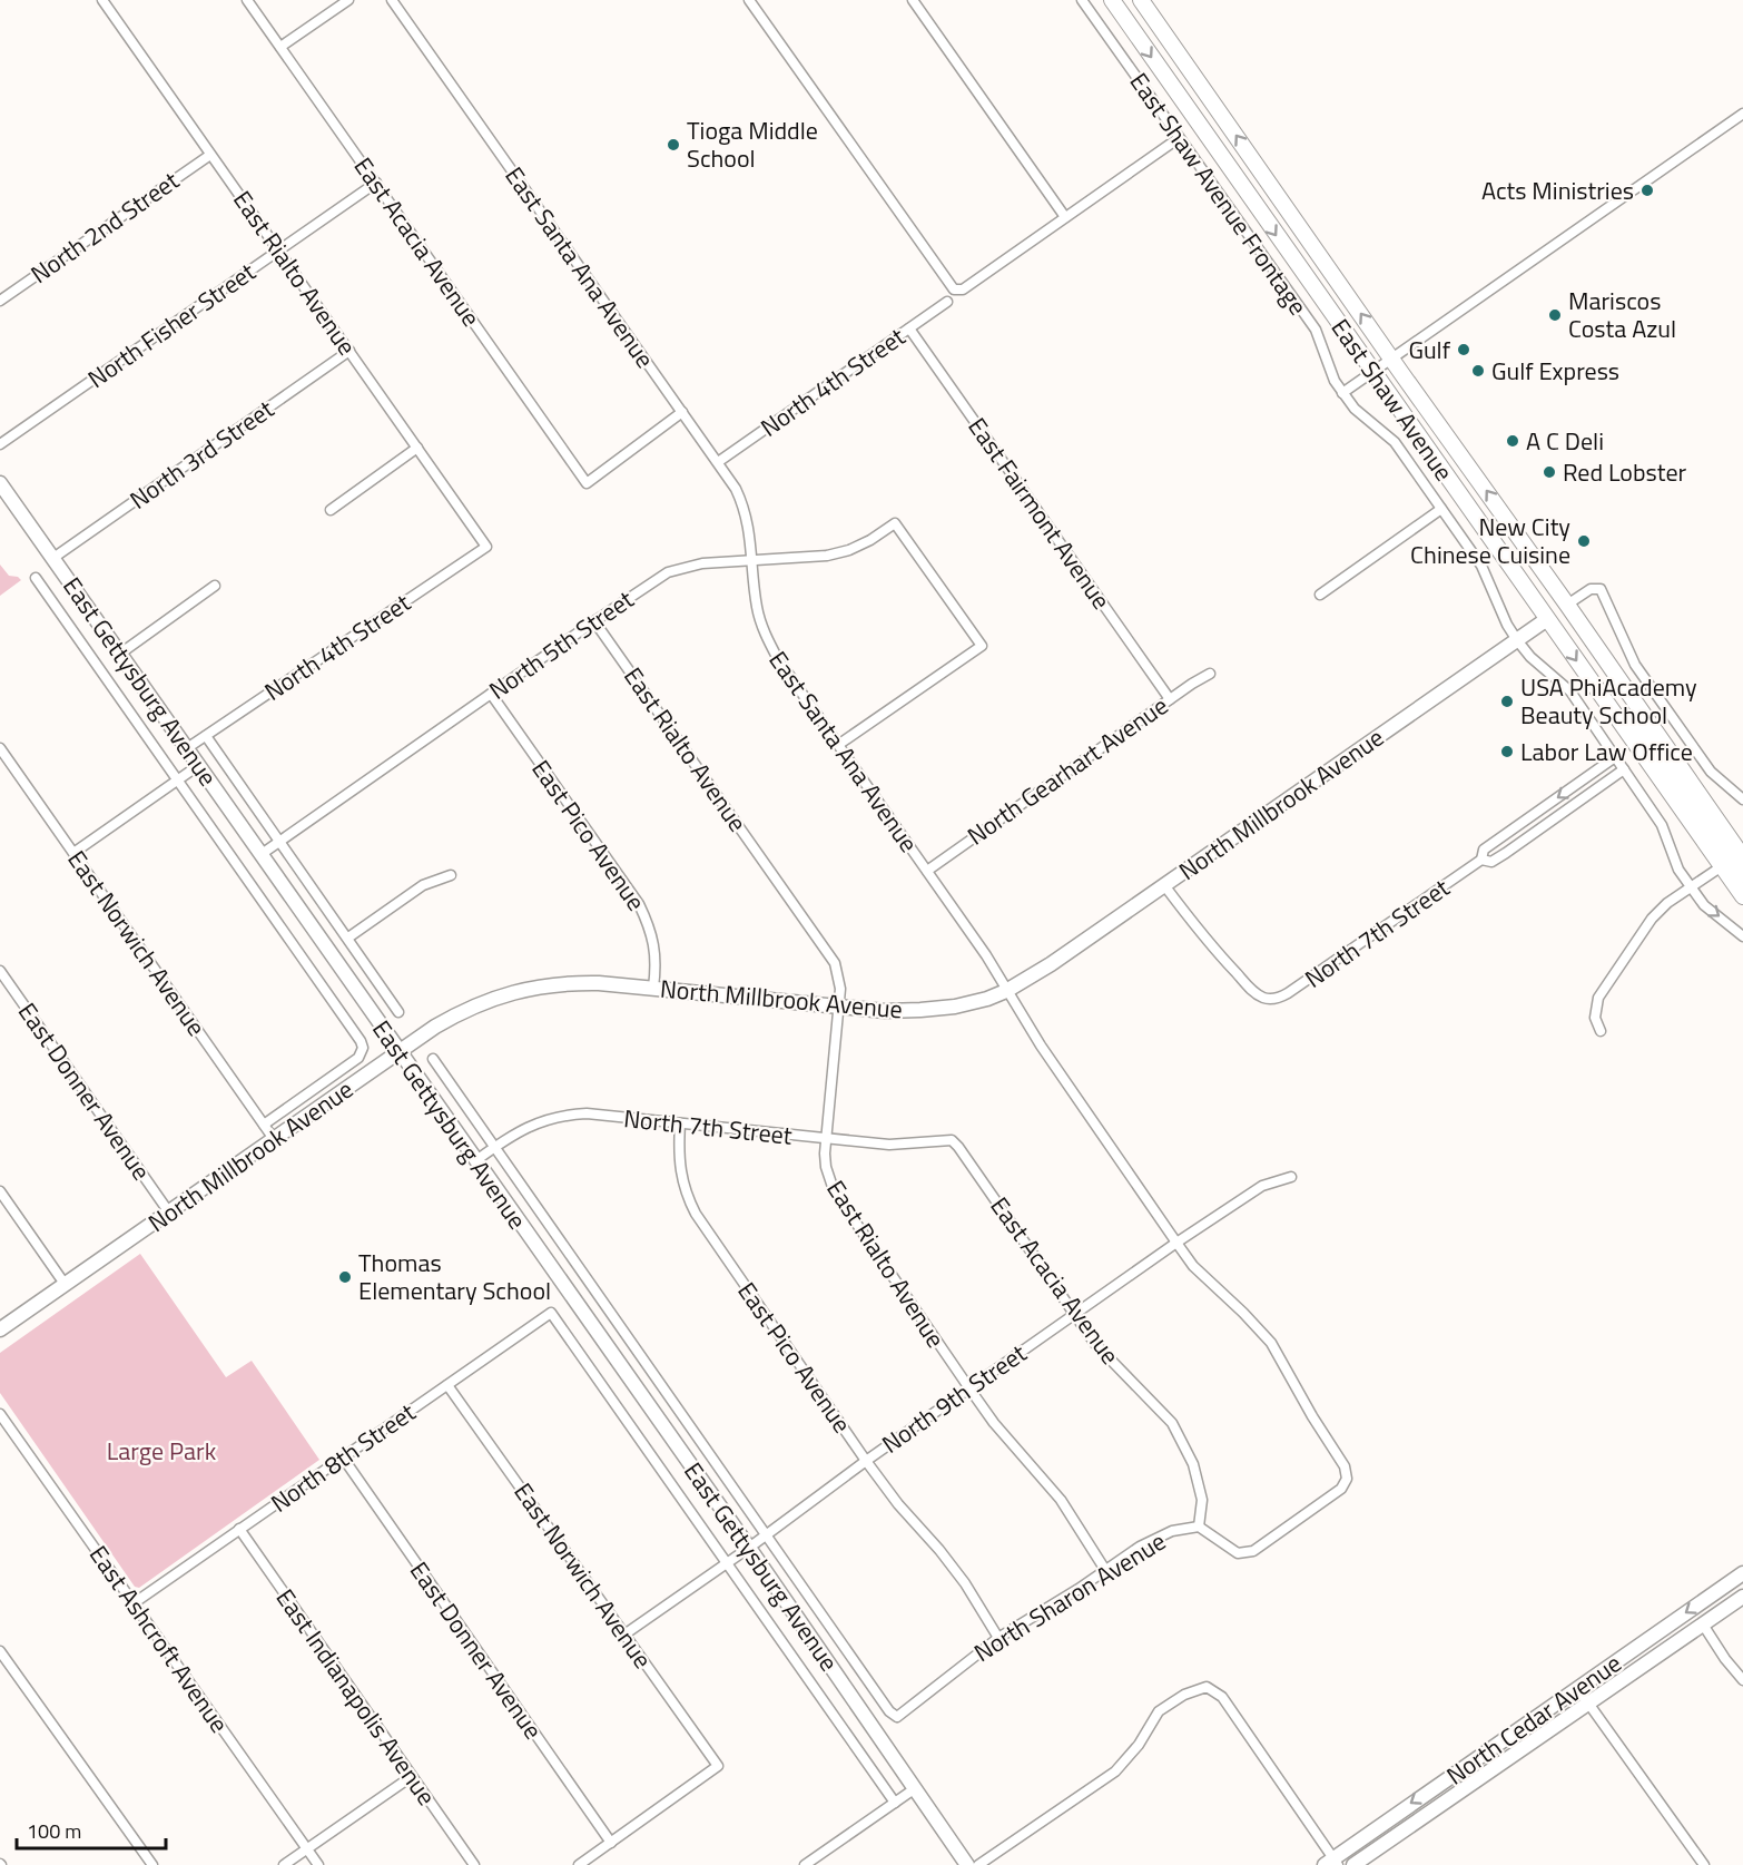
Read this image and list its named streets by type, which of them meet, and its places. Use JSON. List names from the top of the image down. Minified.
{"streets":{"main road":["East Shaw Avenue"],"street":["East Shaw Avenue Frontage","North 2nd Street","East Acacia Avenue","East Santa Ana Avenue","East Rialto Avenue","North Fisher Street","North 4th Street","North 3rd Street","East Fairmont Avenue","North 5th Street","East Gettysburg Avenue","North Gearhart Avenue","North Millbrook Avenue","East Pico Avenue","North 7th Street","East Norwich Avenue","East Donner Avenue","North 9th Street","North 8th Street","North Sharon Avenue","East Ashcroft Avenue","East Indianapolis Avenue","North Cedar Avenue"]},"crossings":[["East Shaw Avenue Frontage","North Millbrook Avenue"],["East Shaw Avenue Frontage","North 7th Street"],["North 2nd Street","East Rialto Avenue"],["East Acacia Avenue","East Santa Ana Avenue"],["East Acacia Avenue","North Fisher Street"],["East Acacia Avenue","North 7th Street"],["East Acacia Avenue","North 9th Street"],["East Acacia Avenue","North Sharon Avenue"],["East Santa Ana Avenue","North 4th Street"],["East Santa Ana Avenue","North 5th Street"],["East Santa Ana Avenue","North Gearhart Avenue"],["East Santa Ana Avenue","North Millbrook Avenue"],["East Santa Ana Avenue","North 9th Street"],["East Santa Ana Avenue","North Sharon Avenue"],["East Rialto Avenue","North Fisher Street"],["East Rialto Avenue","North 4th Street"],["East Rialto Avenue","North 3rd Street"],["East Rialto Avenue","North 5th Street"],["East Rialto Avenue","North Millbrook Avenue"],["East Rialto Avenue","North 7th Street"],["East Rialto Avenue","North 9th Street"],["East Rialto Avenue","North Sharon Avenue"],["North 4th Street","East Fairmont Avenue"],["North 4th Street","East Gettysburg Avenue"],["East Shaw Avenue","North Millbrook Avenue"],["North 3rd Street","East Gettysburg Avenue"],["East Fairmont Avenue","North Gearhart Avenue"],["North 5th Street","East Gettysburg Avenue"],["North 5th Street","East Pico Avenue"],["East Gettysburg Avenue","North Millbrook Avenue"],["East Gettysburg Avenue","North 7th Street"],["East Gettysburg Avenue","North 9th Street"],["North Millbrook Avenue","East Pico Avenue"],["North Millbrook Avenue","North 7th Street"],["North Millbrook Avenue","East Norwich Avenue"],["North Millbrook Avenue","East Donner Avenue"],["East Pico Avenue","North 7th Street"],["East Pico Avenue","North 9th Street"],["East Pico Avenue","North Sharon Avenue"],["East Norwich Avenue","East Donner Avenue"],["East Norwich Avenue","North 9th Street"],["East Norwich Avenue","North 8th Street"],["East Donner Avenue","North 8th Street"],["North 9th Street","North 8th Street"],["North 9th Street","North Sharon Avenue"],["North 8th Street","East Ashcroft Avenue"],["North 8th Street","East Indianapolis Avenue"]],"parks":["Large Park"],"places":["Tioga Middle School","Acts Ministries","Mariscos Costa Azul","Gulf","Gulf Express","A C Deli","Red Lobster","New City Chinese Cuisine","USA PhiAcademy Beauty School","Labor Law Office","Thomas Elementary School"],"scale_bar":"100 m"}
